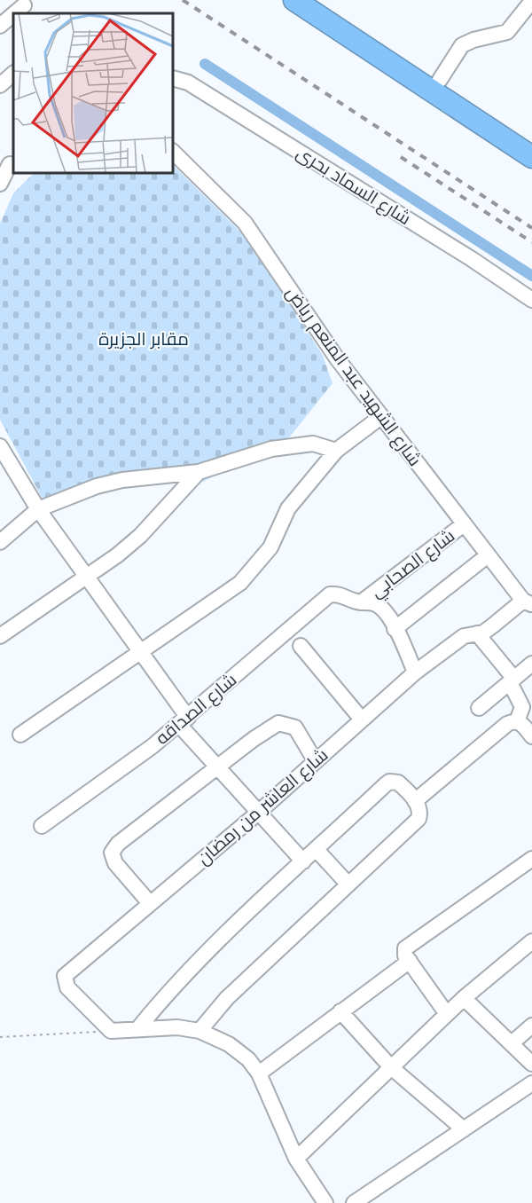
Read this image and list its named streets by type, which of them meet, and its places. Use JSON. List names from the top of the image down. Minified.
{"streets":{"street":["شارع السماد بحرى","شارع الشهيد عبد المنعم رياض","شارع الصحابي","شارع الصداقه","شارع العاشر من رمضان"]},"crossings":[["شارع الشهيد عبد المنعم رياض","شارع الصحابي"],["شارع الشهيد عبد المنعم رياض","شارع العاشر من رمضان"],["شارع الصحابي","شارع الصداقه"]],"parks":["مقابر الجزيرة"]}
